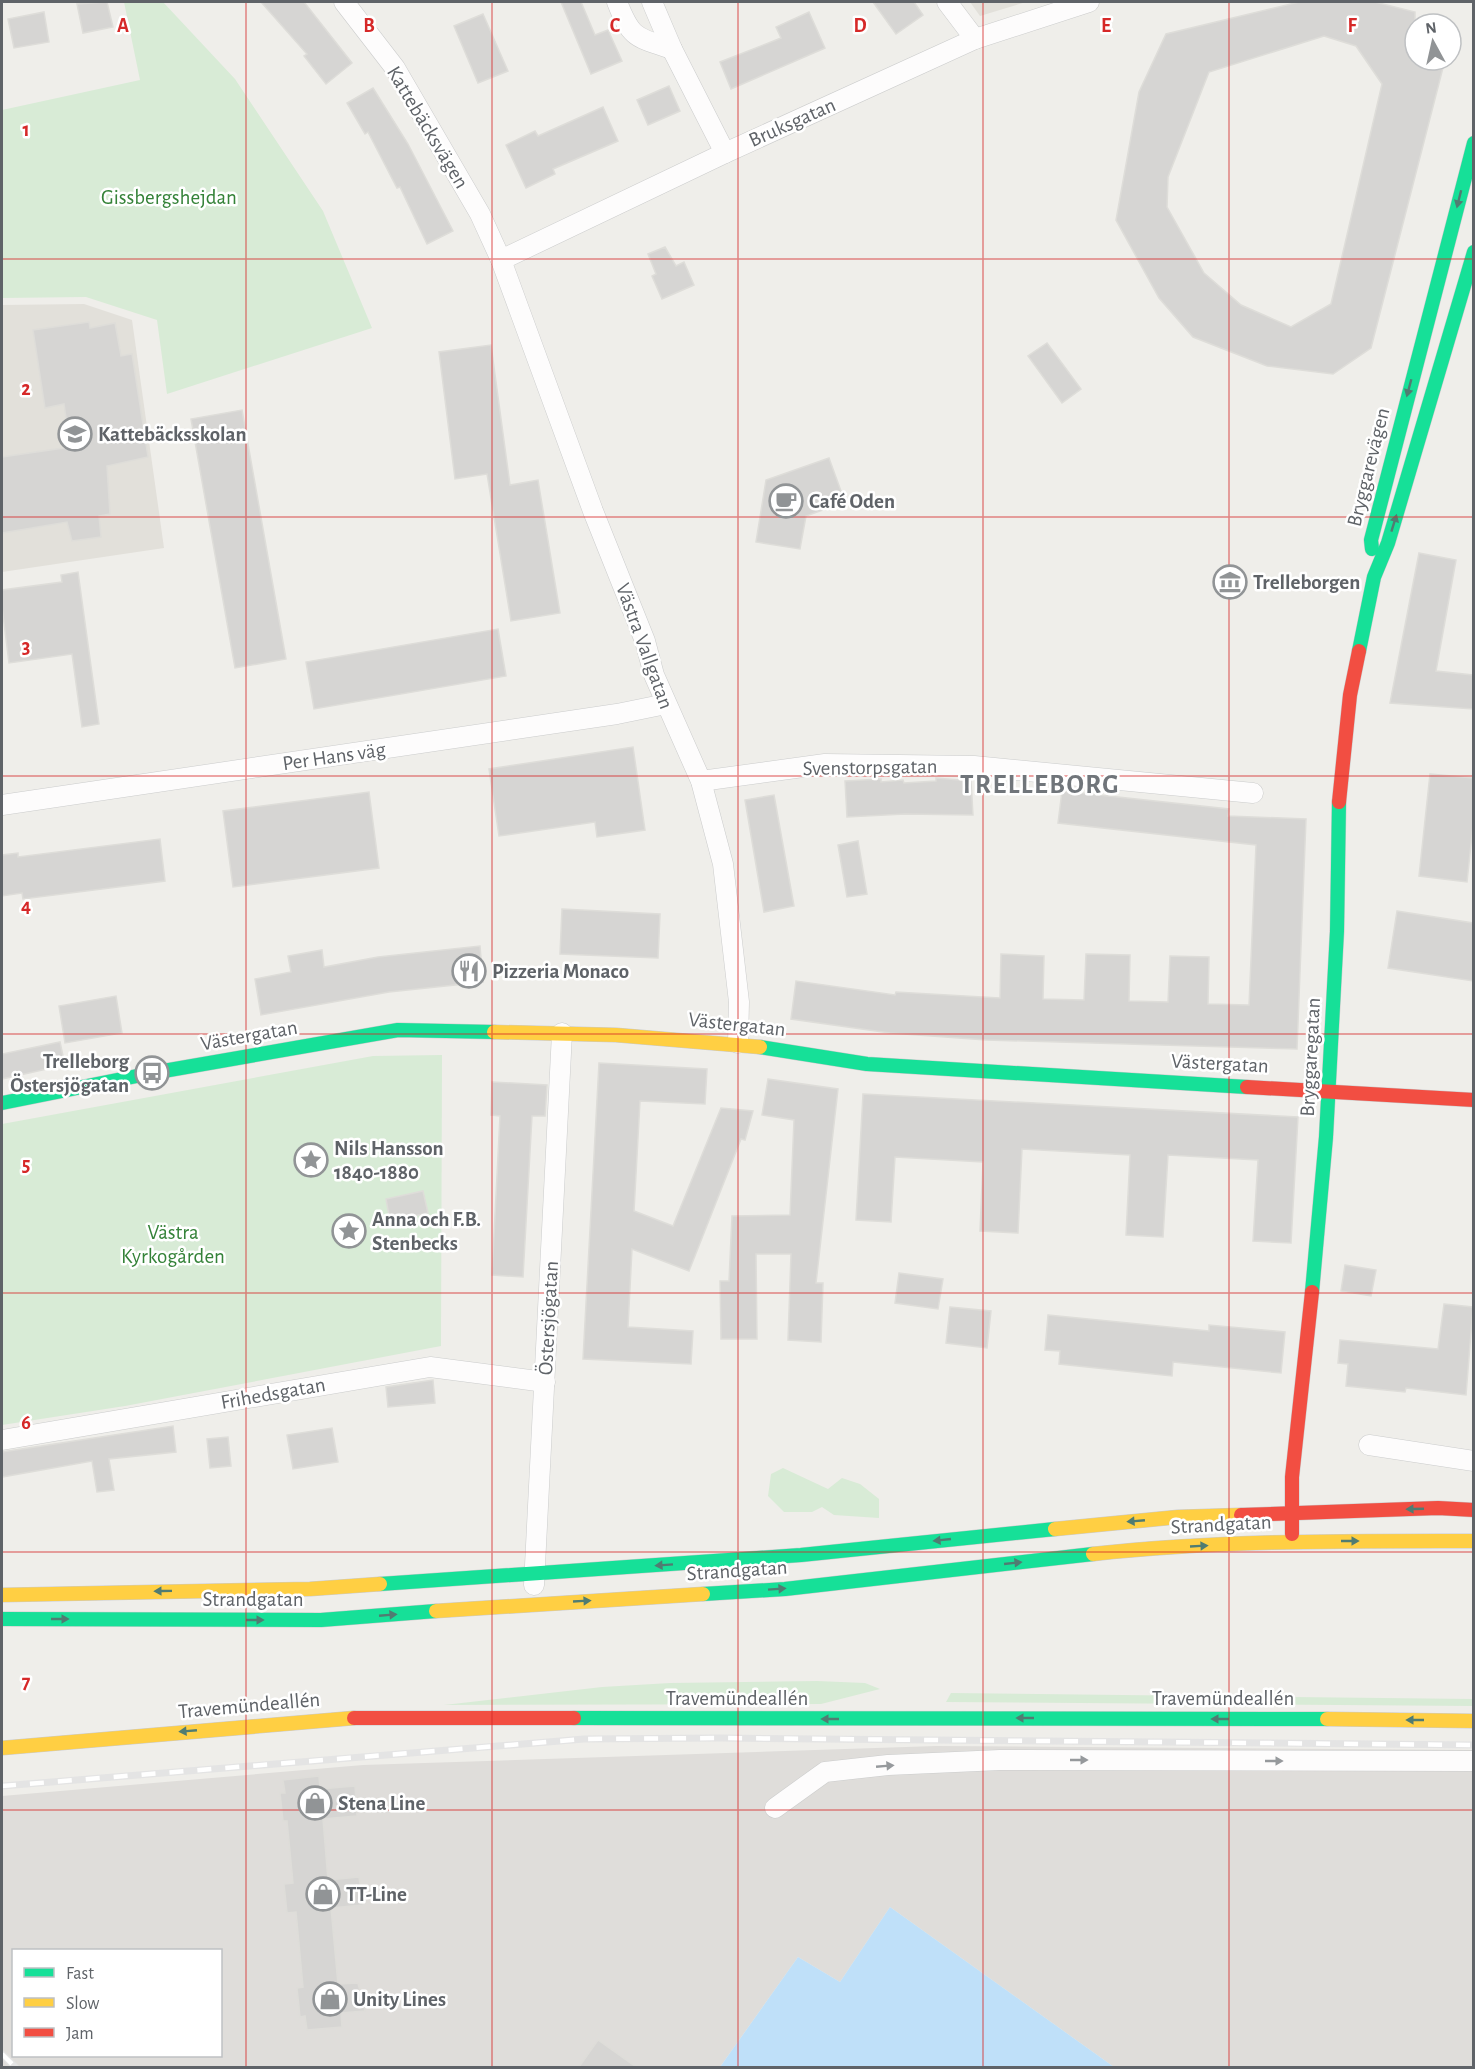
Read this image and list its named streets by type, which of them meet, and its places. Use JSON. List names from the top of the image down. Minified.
{"streets":{"main road":["Bryggarevägen","Västergatan","Bryggaregatan","Strandgatan","Travemündeallén"],"street":["Bruksgatan","Kattebäcksvägen","Västra Vallgatan","Per Hans väg","Svenstorpsgatan","Östersjögatan","Frihedsgatan"]},"crossings":[["Bruksgatan","Kattebäcksvägen"],["Bruksgatan","Västra Vallgatan"],["Kattebäcksvägen","Västra Vallgatan"],["Bryggarevägen","Bryggaregatan"],["Västra Vallgatan","Per Hans väg"],["Västra Vallgatan","Svenstorpsgatan"],["Västra Vallgatan","Västergatan"],["Västergatan","Bryggaregatan"],["Västergatan","Östersjögatan"],["Bryggaregatan","Strandgatan"],["Östersjögatan","Frihedsgatan"],["Östersjögatan","Strandgatan"]],"one_way":["Travemündeallén"],"districts":["TRELLEBORG"],"parks":["Gissbergshejdan","Västra Kyrkogården"],"places":{"school or university":["Kattebäcksskolan"],"cafe":["Café Oden"],"museum":["Trelleborgen"],"restaurant":["Pizzeria Monaco"],"bus stop":["Trelleborg Östersjögatan"],"place":["Nils Hansson 1840-1880","Anna och F.B. Stenbecks"],"shop":["Stena Line","TT-Line","Unity Lines"]},"legend":["Fast","Slow","Jam"],"north":"top","grid":{"columns":["A","B","C","D","E","F"],"rows":["1","2","3","4","5","6","7"]}}
